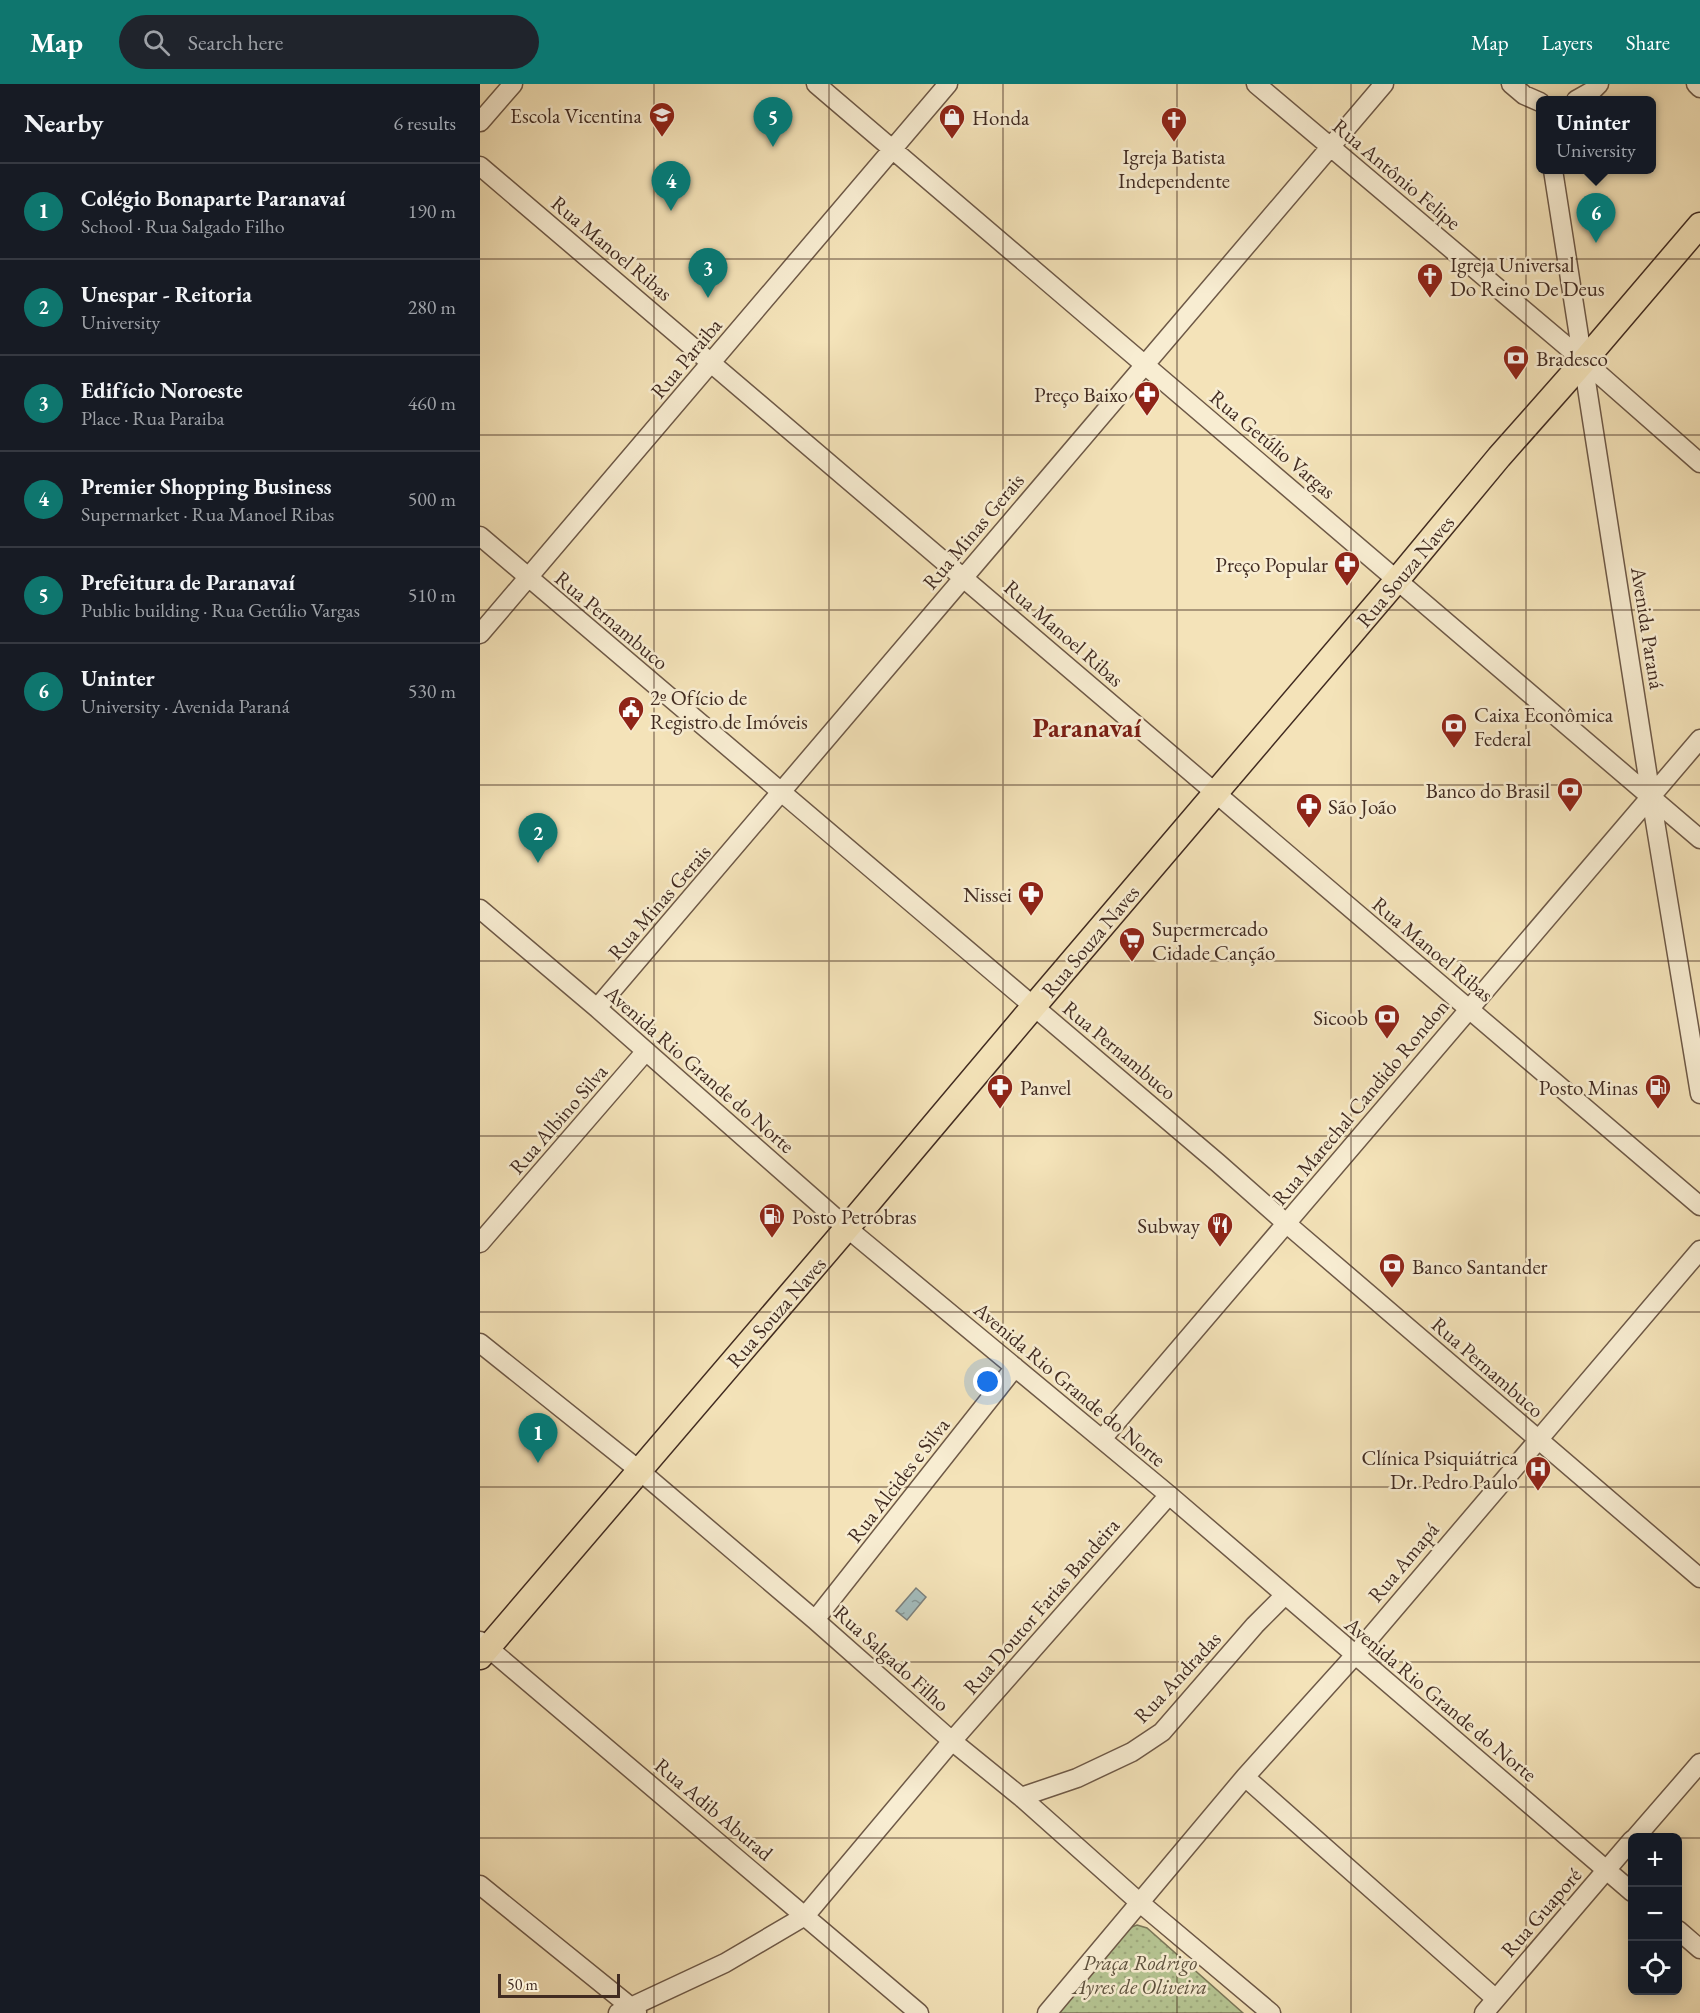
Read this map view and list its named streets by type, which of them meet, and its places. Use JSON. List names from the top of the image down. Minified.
{"streets":{"main road":["Rua Souza Naves"],"street":["Rua Antônio Felipe","Rua Manoel Ribas","Rua Paraiba","Rua Getúlio Vargas","Rua Minas Gerais","Rua Pernambuco","Avenida Paraná","Avenida Rio Grande do Norte","Rua Marechal Candido Rondon","Rua Albino Silva","Rua Alcides e Silva","Rua Amapá","Rua Doutor Farias Bandeira","Rua Salgado Filho","Rua Andradas","Rua Adib Aburad","Rua Guaporé"]},"crossings":[["Rua Antônio Felipe","Rua Minas Gerais"],["Rua Antônio Felipe","Rua Souza Naves"],["Rua Antônio Felipe","Avenida Paraná"],["Rua Manoel Ribas","Rua Paraiba"],["Rua Manoel Ribas","Rua Minas Gerais"],["Rua Manoel Ribas","Rua Souza Naves"],["Rua Manoel Ribas","Rua Marechal Candido Rondon"],["Rua Paraiba","Rua Getúlio Vargas"],["Rua Paraiba","Rua Pernambuco"],["Rua Getúlio Vargas","Rua Minas Gerais"],["Rua Getúlio Vargas","Rua Souza Naves"],["Rua Getúlio Vargas","Avenida Paraná"],["Rua Getúlio Vargas","Rua Marechal Candido Rondon"],["Rua Minas Gerais","Rua Pernambuco"],["Rua Minas Gerais","Avenida Rio Grande do Norte"],["Rua Souza Naves","Rua Pernambuco"],["Rua Souza Naves","Avenida Paraná"],["Rua Souza Naves","Avenida Rio Grande do Norte"],["Rua Souza Naves","Rua Salgado Filho"],["Rua Souza Naves","Rua Adib Aburad"],["Rua Pernambuco","Rua Marechal Candido Rondon"],["Rua Pernambuco","Rua Amapá"],["Avenida Paraná","Rua Marechal Candido Rondon"],["Avenida Rio Grande do Norte","Rua Marechal Candido Rondon"],["Avenida Rio Grande do Norte","Rua Albino Silva"],["Avenida Rio Grande do Norte","Rua Alcides e Silva"],["Avenida Rio Grande do Norte","Rua Amapá"],["Avenida Rio Grande do Norte","Rua Doutor Farias Bandeira"],["Avenida Rio Grande do Norte","Rua Andradas"],["Avenida Rio Grande do Norte","Rua Guaporé"],["Rua Alcides e Silva","Rua Salgado Filho"],["Rua Amapá","Rua Salgado Filho"],["Rua Doutor Farias Bandeira","Rua Salgado Filho"],["Rua Doutor Farias Bandeira","Rua Adib Aburad"],["Rua Salgado Filho","Rua Andradas"]],"districts":["Paranavaí"],"parks":["Praça Rodrigo Ayres de Oliveira"],"places":{"school or university":["Escola Vicentina"],"shop":["Honda"],"church":["Igreja Batista Independente","Igreja Universal Do Reino De Deus"],"bank":["Bradesco","Caixa Econômica Federal","Banco do Brasil","Sicoob","Banco Santander"],"pharmacy":["Preço Baixo","Preço Popular","São João","Nissei","Panvel"],"public building":["2º Ofício de Registro de Imóveis"],"supermarket":["Supermercado Cidade Canção"],"fuel station":["Posto Minas","Posto Petrobras"],"restaurant":["Subway"],"hospital":["Clínica Psiquiátrica Dr. Pedro Paulo"]},"scale_bar":"50 m","page":{"header":"Map","search":"Search here","nav":["Map","Layers","Share"],"heading":["Nearby","6 results"],"popup":["Uninter","University"],"pins":["5","4","6","3","2","1"],"list":[{"mark":"1","name":"Colégio Bonaparte Paranavaí","note":"School · Rua Salgado Filho","value":"190 m"},{"mark":"2","name":"Unespar - Reitoria","note":"University","value":"280 m"},{"mark":"3","name":"Edifício Noroeste","note":"Place · Rua Paraiba","value":"460 m"},{"mark":"4","name":"Premier Shopping Business","note":"Supermarket · Rua Manoel Ribas","value":"500 m"},{"mark":"5","name":"Prefeitura de Paranavaí","note":"Public building · Rua Getúlio Vargas","value":"510 m"},{"mark":"6","name":"Uninter","note":"University · Avenida Paraná","value":"530 m"}],"map_buttons":["+","−"],"scale":"50 m"}}
